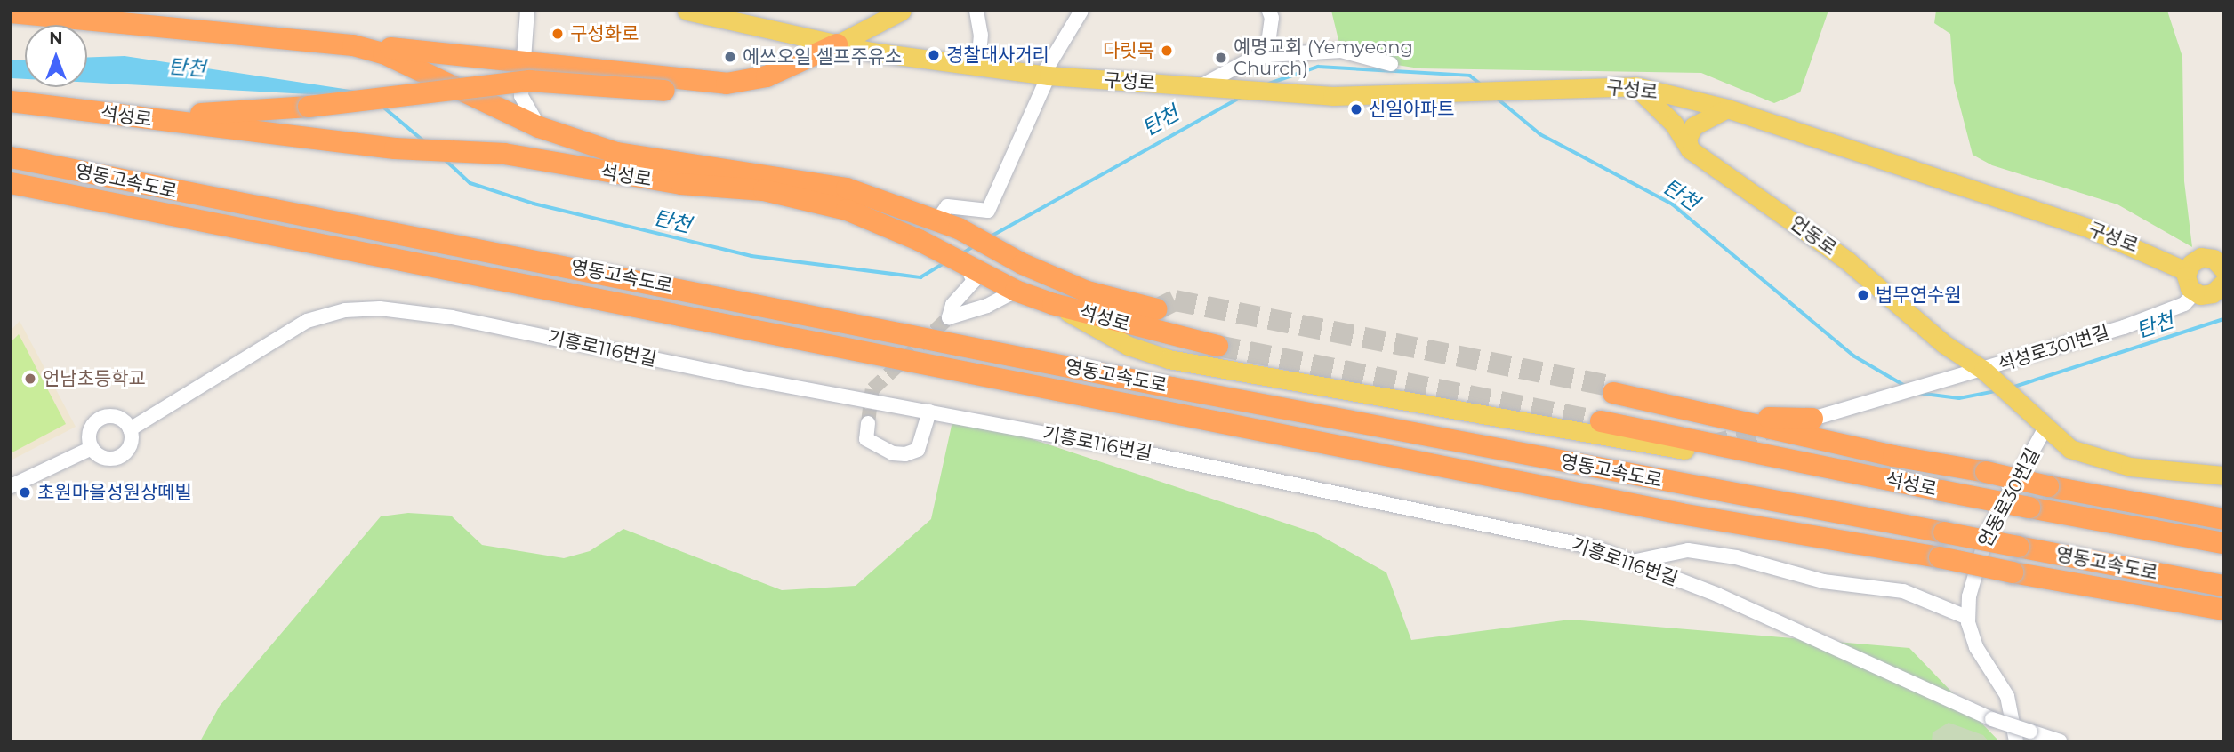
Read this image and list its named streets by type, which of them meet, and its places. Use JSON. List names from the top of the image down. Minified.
{"streets":{"highway":["석성로","영동고속도로"],"main road":["구성로","언동로"],"street":["기흥로116번길","석성로301번길","언동로30번길"]},"crossings":[["구성로","언동로"],["석성로","석성로301번길"],["언동로","석성로301번길"],["언동로","언동로30번길"]],"water":["탄천"],"places":["구성화로","다릿목","경찰대사거리","에쓰오일 셀프주유소","예명교회 (Yemyeong Church)","신일아파트","법무연수원","언남초등학교","초원마을성원상떼빌"],"north":"top"}
